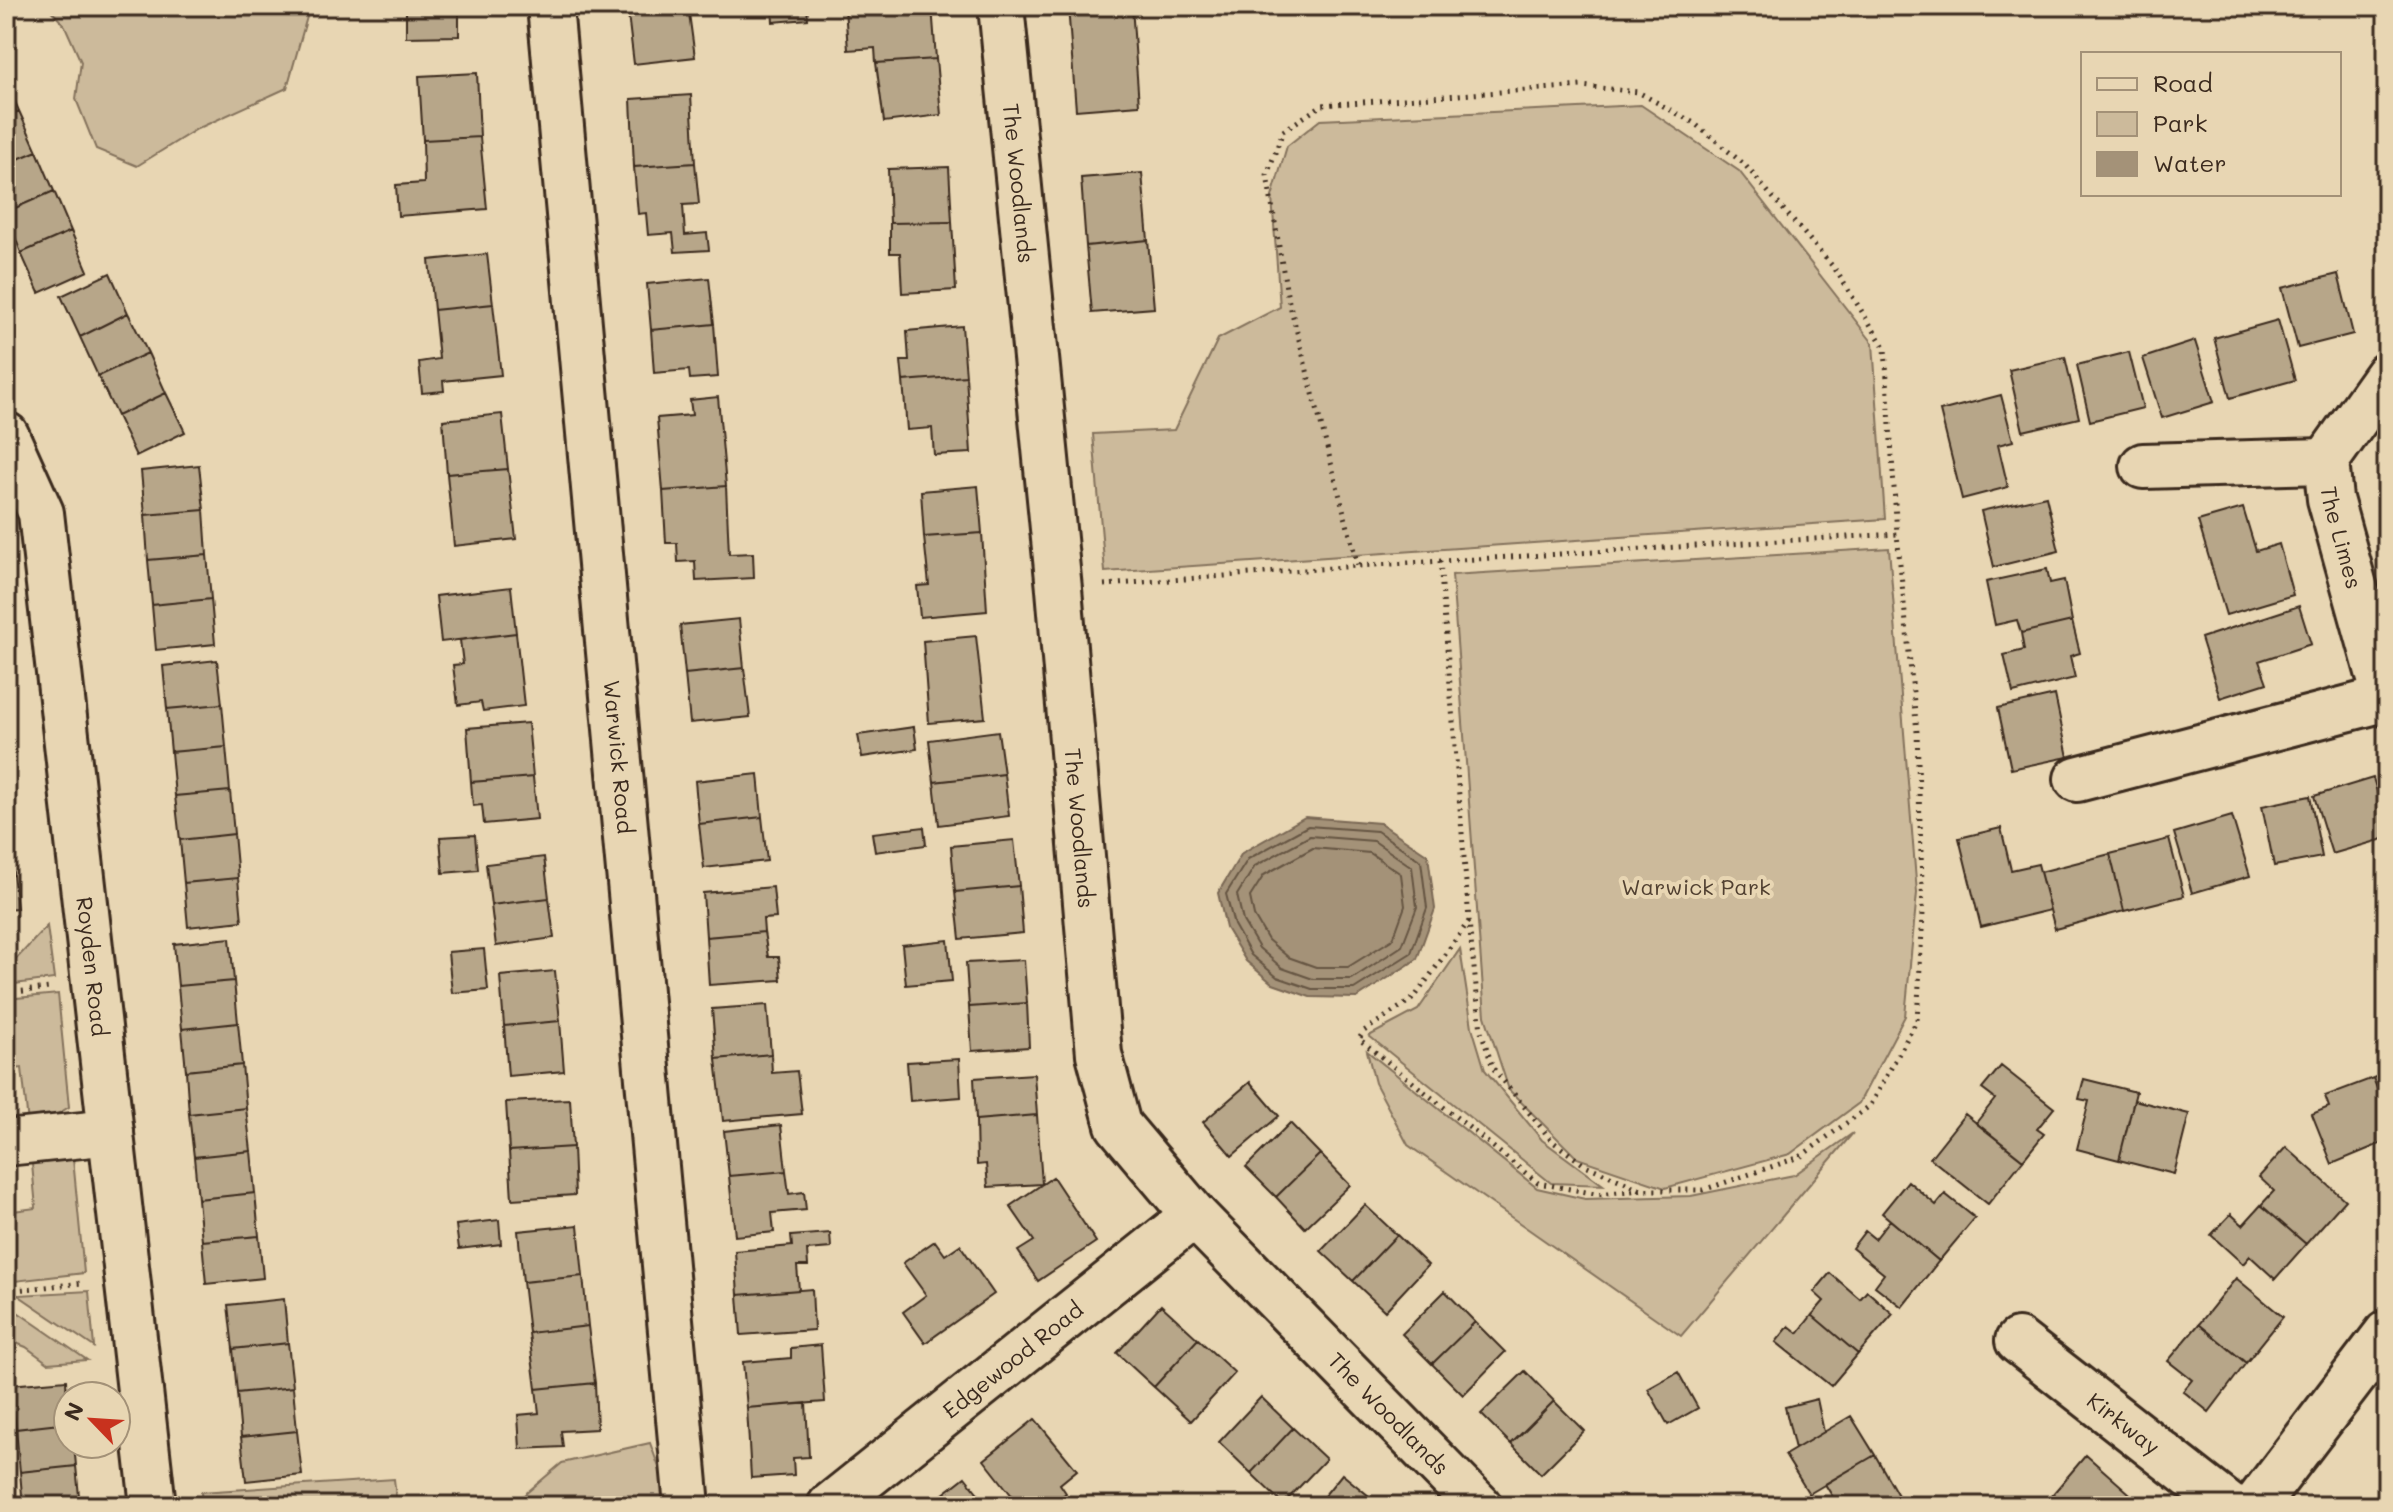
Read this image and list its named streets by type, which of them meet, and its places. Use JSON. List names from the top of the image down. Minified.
{"streets":{"street":["The Woodlands","The Limes","Warwick Road","Royden Road","Edgewood Road","Kirkway"]},"crossings":[["The Woodlands","Edgewood Road"]],"parks":["Warwick Park"],"legend":["Road","Park","Water"],"north":"top left"}
